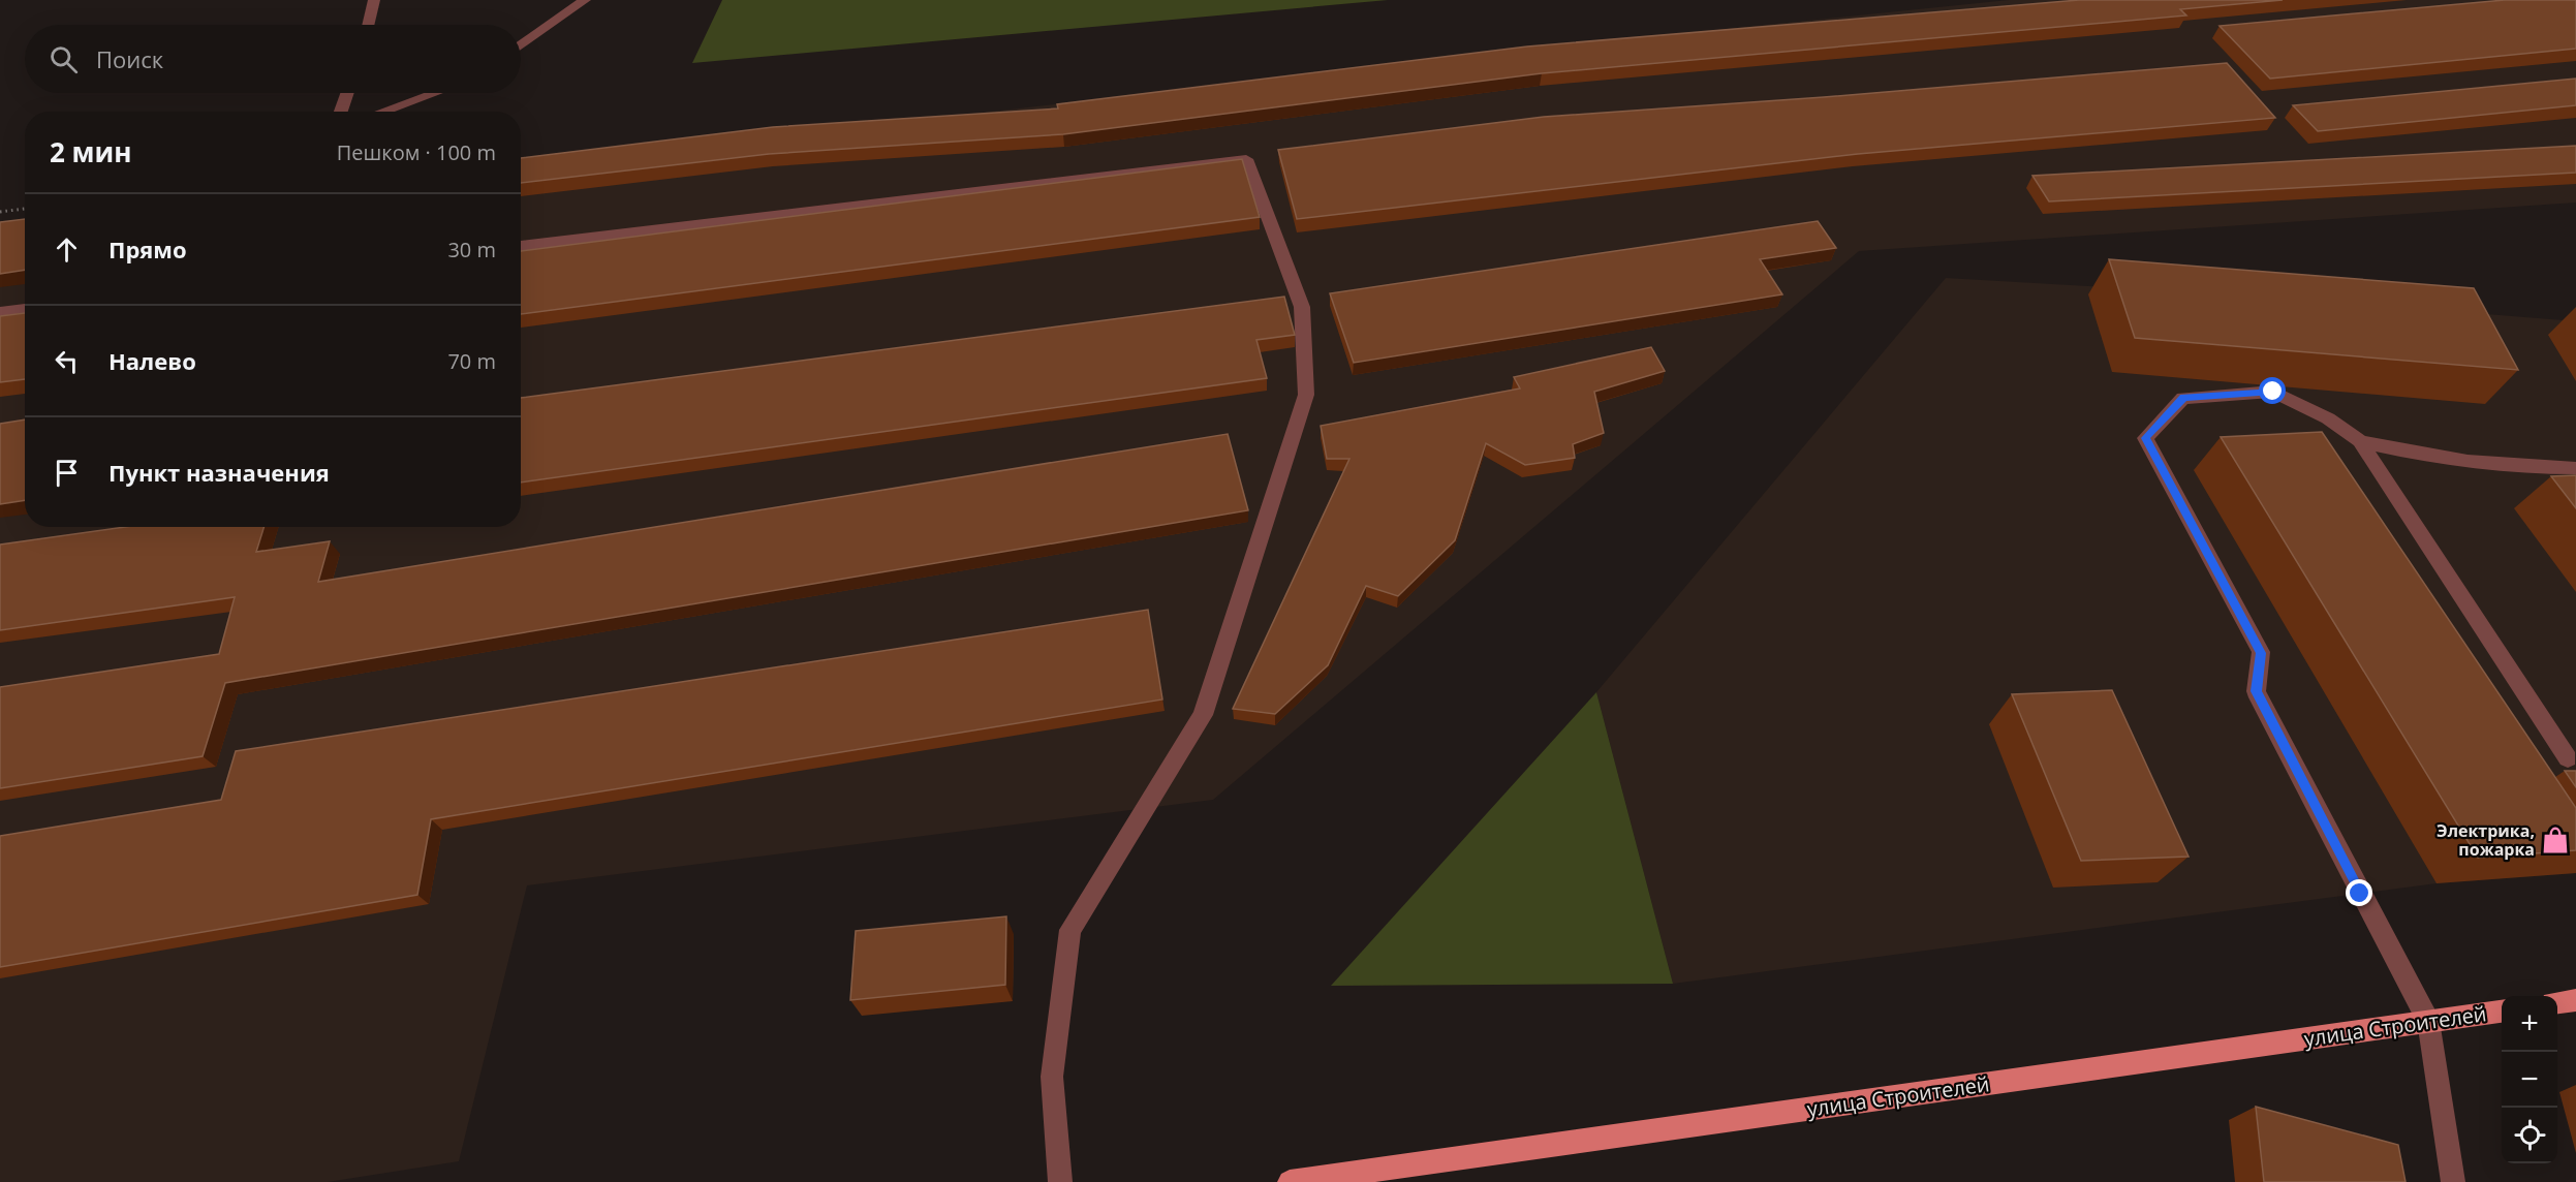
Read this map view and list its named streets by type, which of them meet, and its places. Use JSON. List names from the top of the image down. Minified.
{"streets":{"main road":["улица Строителей"]},"places":{"shop":["Электрика, пожарка"]},"page":{"search":"Поиск","heading":["2 мин","Пешком · 100 m"],"list":[["Прямо","30 m"],["Налево","70 m"],"Пункт назначения"],"map_buttons":["+","−"]}}
